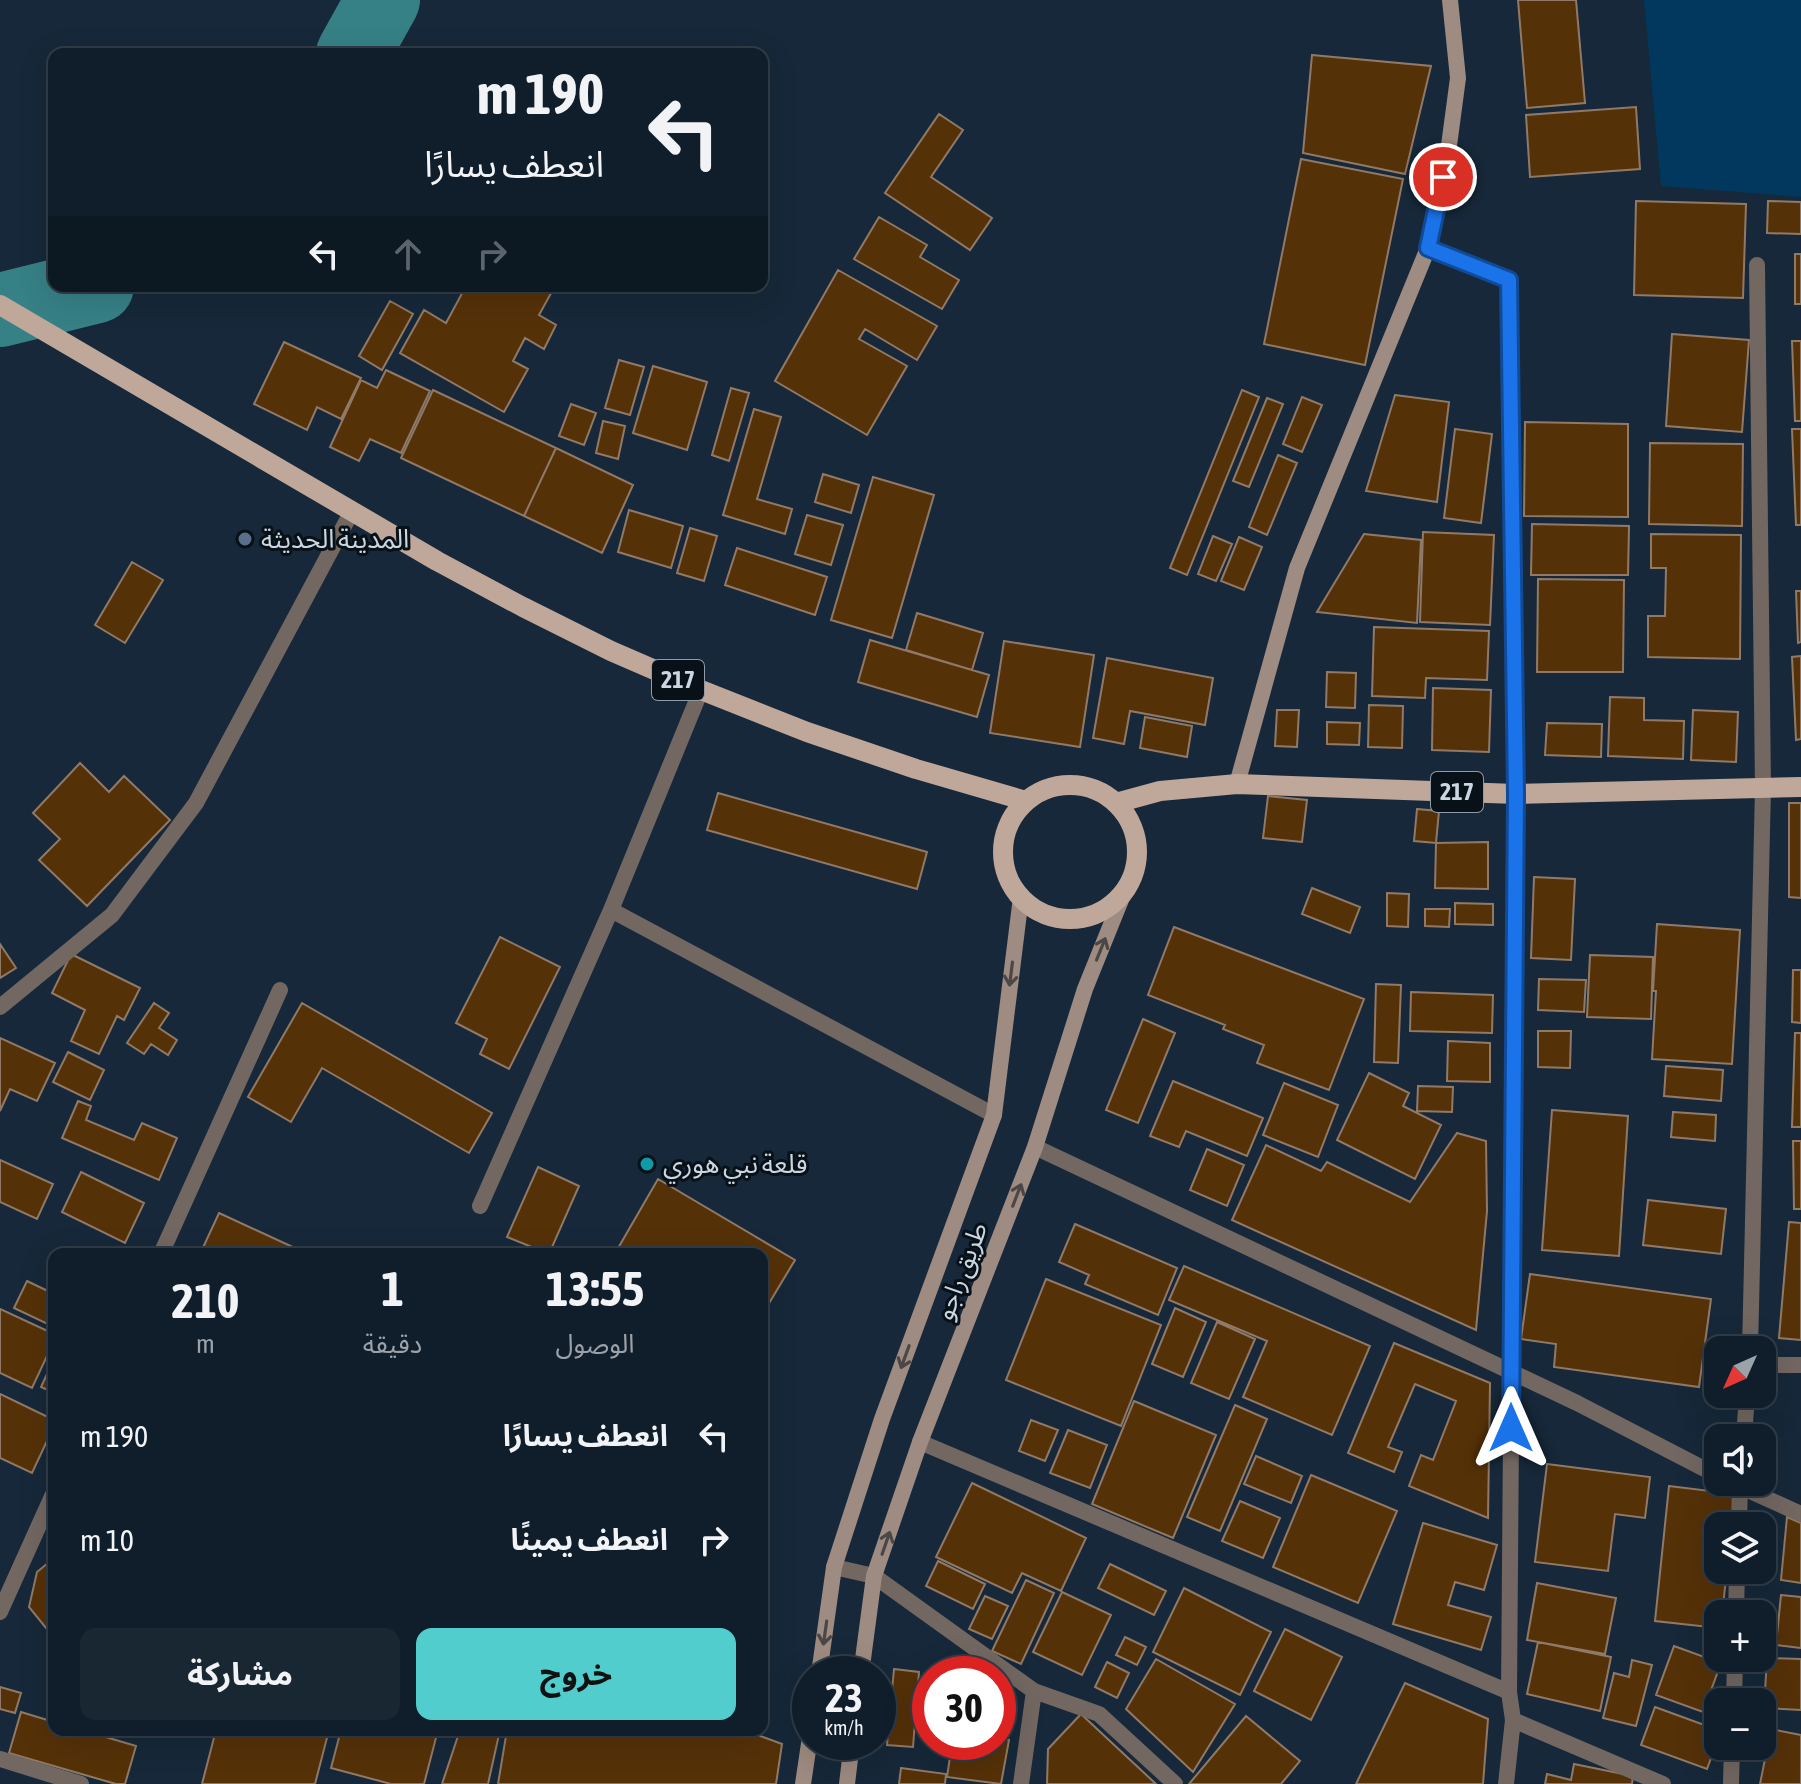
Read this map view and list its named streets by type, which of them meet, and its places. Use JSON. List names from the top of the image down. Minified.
{"streets":{"main road":["217","طريق راجو"]},"crossings":[["217","طريق راجو"]],"places":["المدينة الحديثة","قلعة نبي هوري"],"north":"bottom left","page":{"turn":["190 m","انعطف يسارًا"],"eta":["13:55","الوصول","1","دقيقة","210","m"],"map_buttons":["+","−"],"list":[{"name":"انعطف يسارًا","value":"190 m"},{"name":"انعطف يمينًا","value":"10 m"}],"buttons":["خروج","مشاركة"],"speed":"23 km/h","limit":"30"}}
